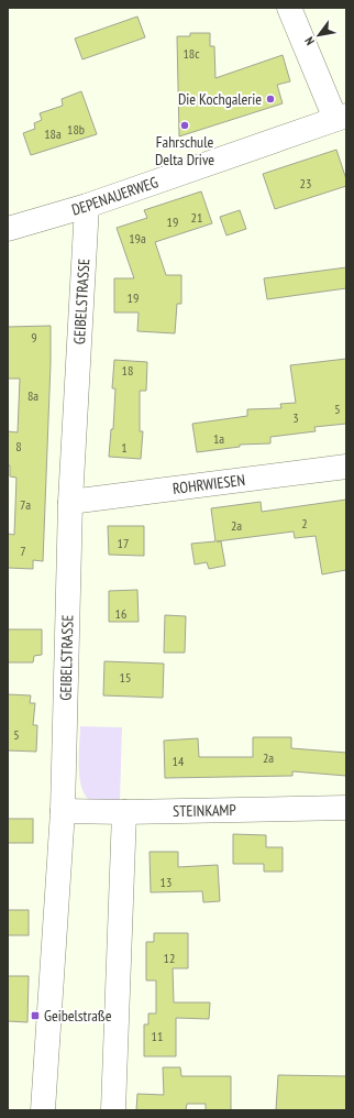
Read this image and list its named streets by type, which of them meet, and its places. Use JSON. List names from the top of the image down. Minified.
{"streets":{"street":["DEPENAUERWEG","GEIBELSTRASSE","ROHRWIESEN","STEINKAMP"]},"crossings":[["DEPENAUERWEG","GEIBELSTRASSE"],["GEIBELSTRASSE","ROHRWIESEN"],["GEIBELSTRASSE","STEINKAMP"]],"places":{"other":["Die Kochgalerie","Fahrschule Delta Drive"],"transit":["Geibelstraße"]},"house_numbers":["18c","18b","18a","23","21","19","19a","19","9","18","8a","5","3","1a","8","1","7a","2","2a","17","7","16","15","5","2a","14","13","12","11"],"north":"bottom left"}
